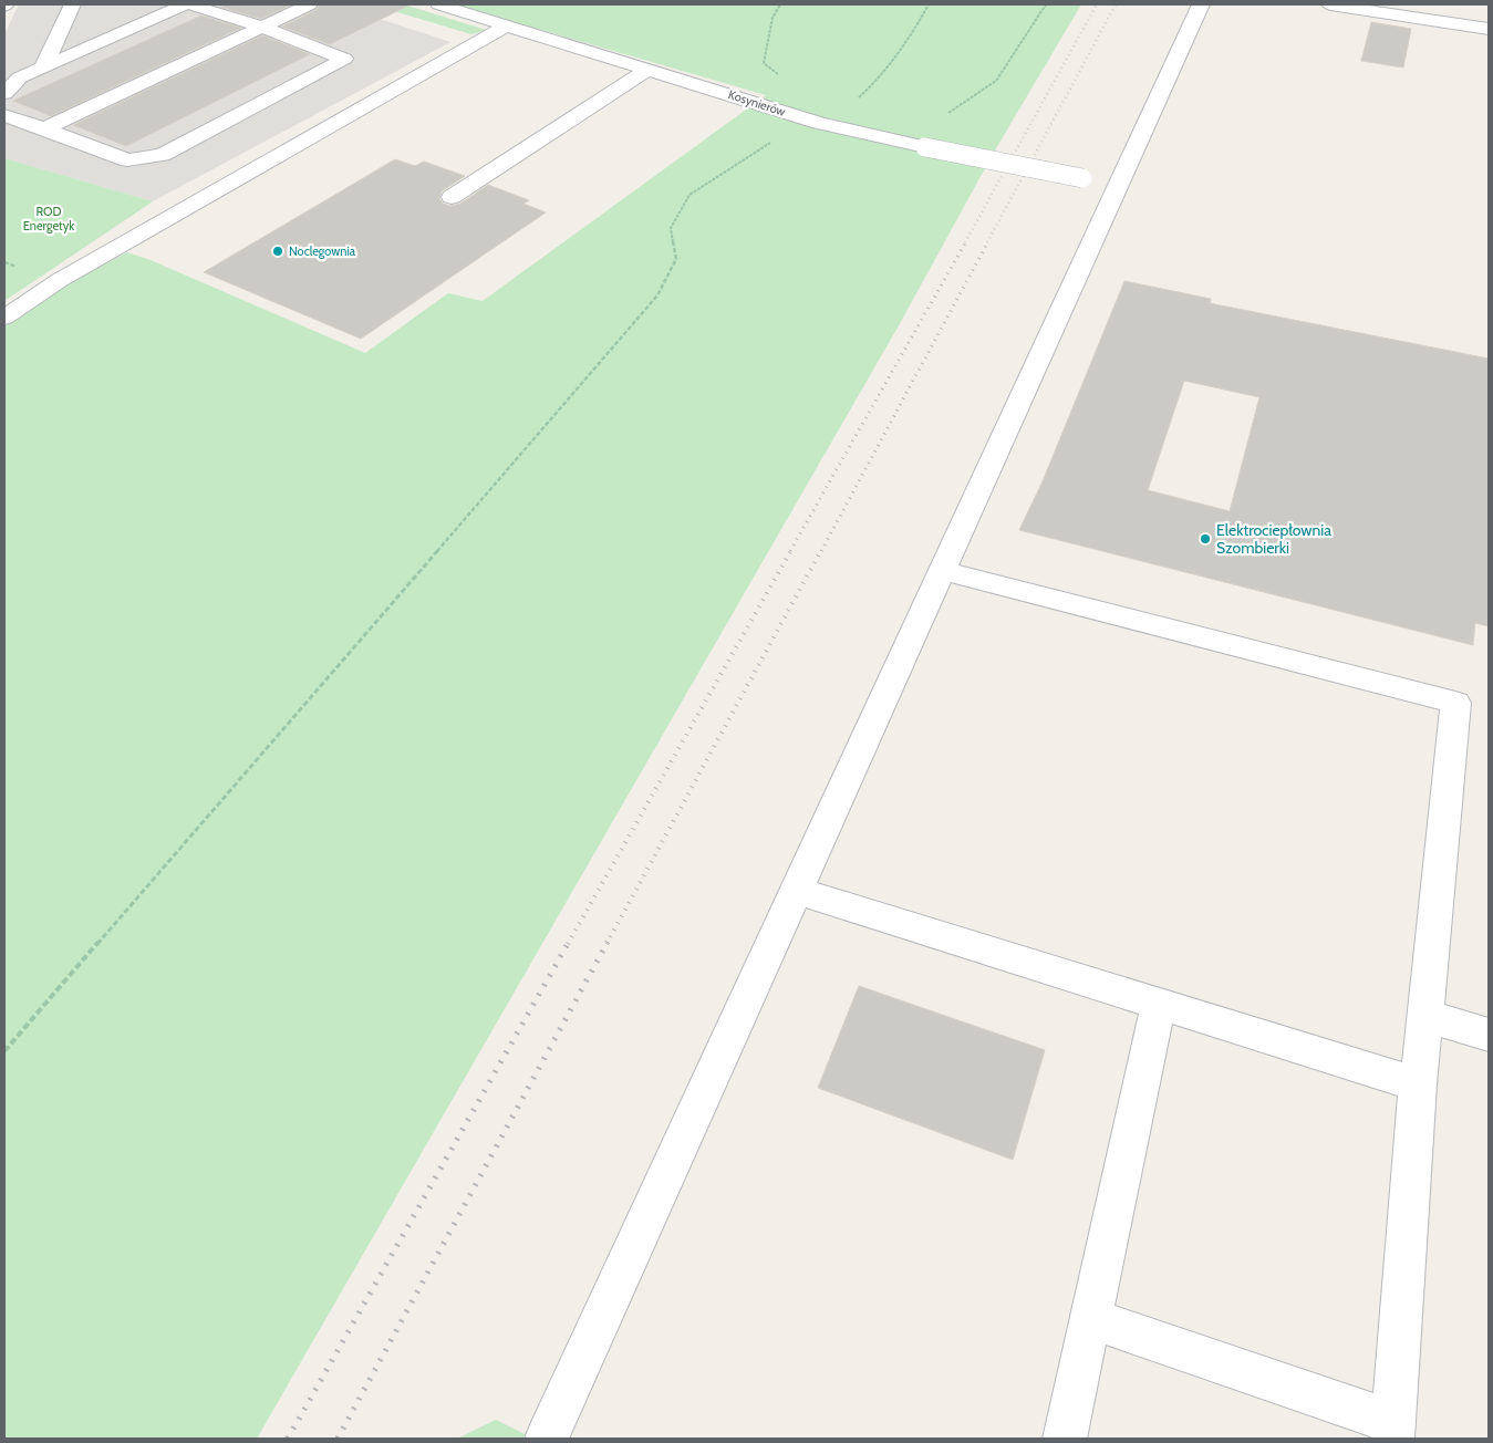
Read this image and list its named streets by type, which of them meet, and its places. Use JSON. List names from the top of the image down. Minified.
{"streets":{"street":["Kosynierów"]},"parks":["ROD Energetyk"],"places":["Noclegownia","Elektrociepłownia Szombierki"]}
